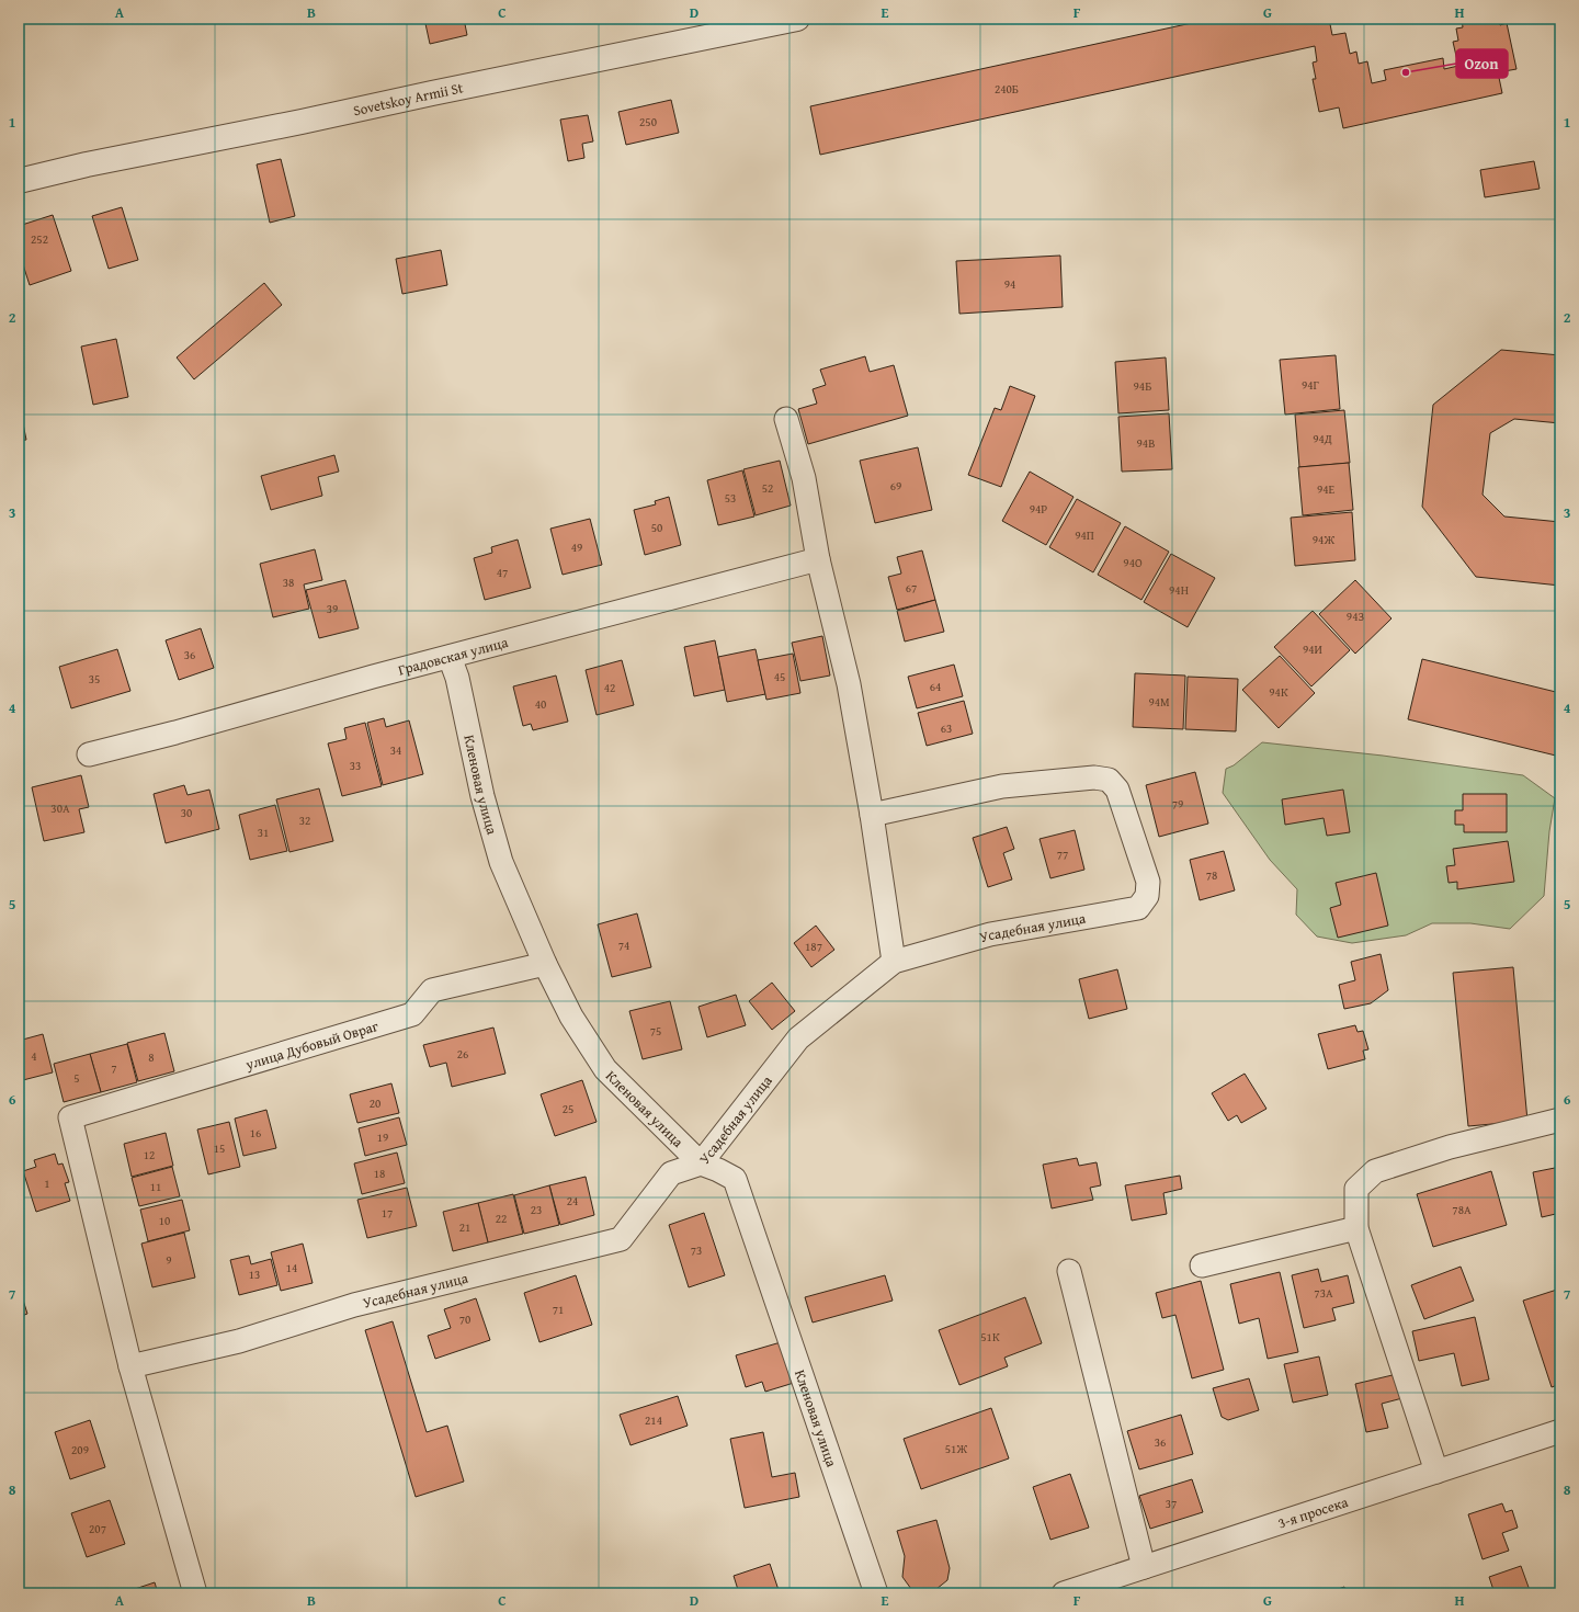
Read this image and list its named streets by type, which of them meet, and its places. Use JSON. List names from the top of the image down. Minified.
{"streets":{"street":["Sovetskoy Armii St","Градовская улица","Кленовая улица","Усадебная улица","улица Дубовый Овраг","3-я просека"]},"crossings":[["Градовская улица","Кленовая улица"],["Кленовая улица","Усадебная улица"],["Кленовая улица","улица Дубовый Овраг"],["Усадебная улица","улица Дубовый Овраг"]],"places":["Ozon"],"house_numbers":["240Б","250","252","94","94Г","94Б","94Д","94В","69","52","94Е","53","94Р","50","94П","94Ж","49","94О","47","38","67","94Н","39","94З","94И","36","45","35","64","42","94К","94М","40","63","34","33","79","30А","30","32","31","77","78","74","187","75","26","4","8","7","5","20","25","16","19","15","12","18","1","11","24","23","78А","17","22","10","21","73","9","14","13","73А","71","70","51К","214","36","51Ж","209","37","207"],"grid":{"columns":["A","B","C","D","E","F","G","H"],"rows":["1","2","3","4","5","6","7","8"]}}
